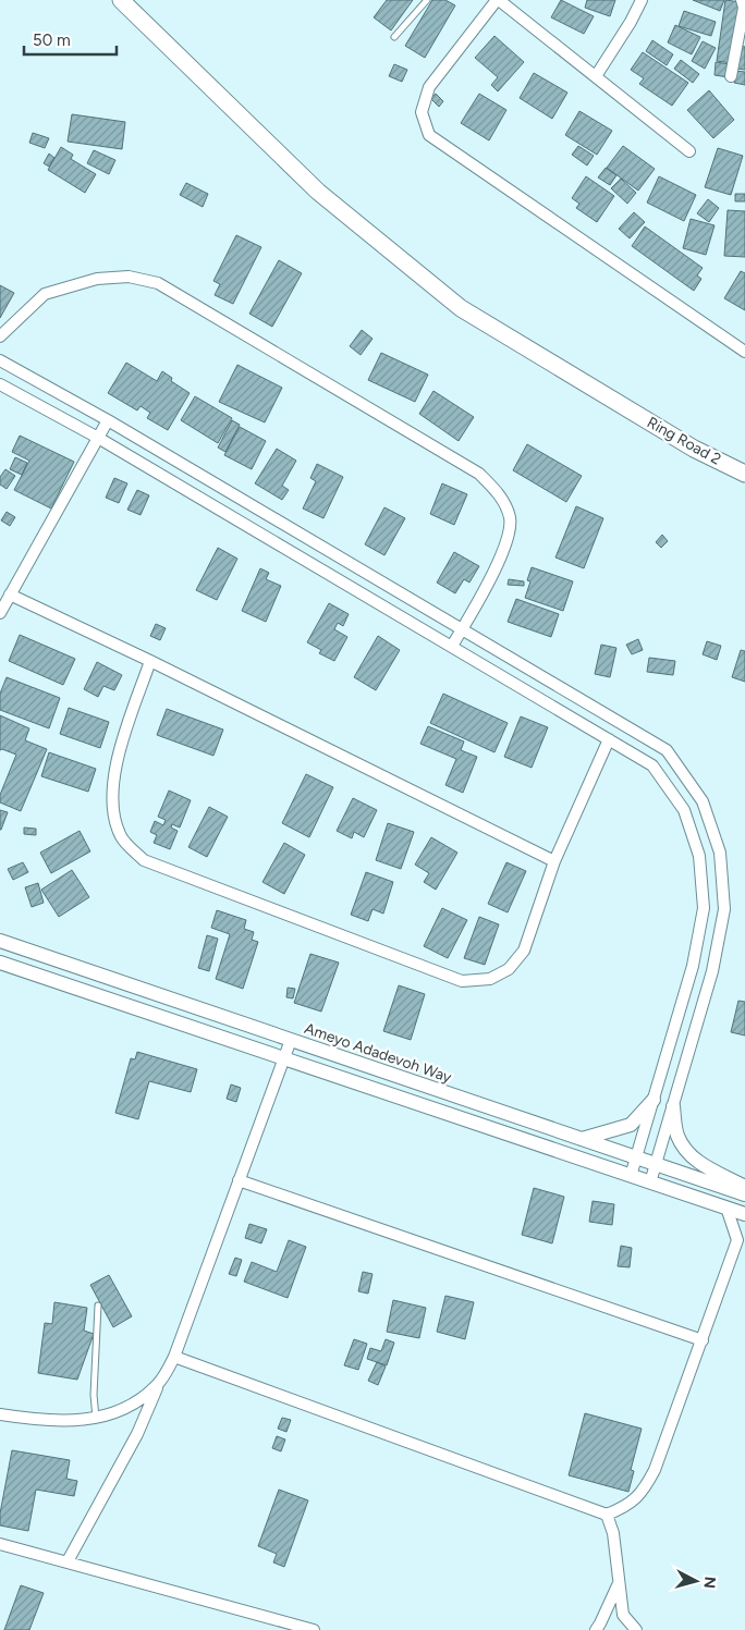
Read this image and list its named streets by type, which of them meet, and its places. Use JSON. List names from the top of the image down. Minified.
{"streets":{"main road":["Ring Road 2"],"street":["Ameyo Adadevoh Way"]},"scale_bar":"50 m","north":"right"}
